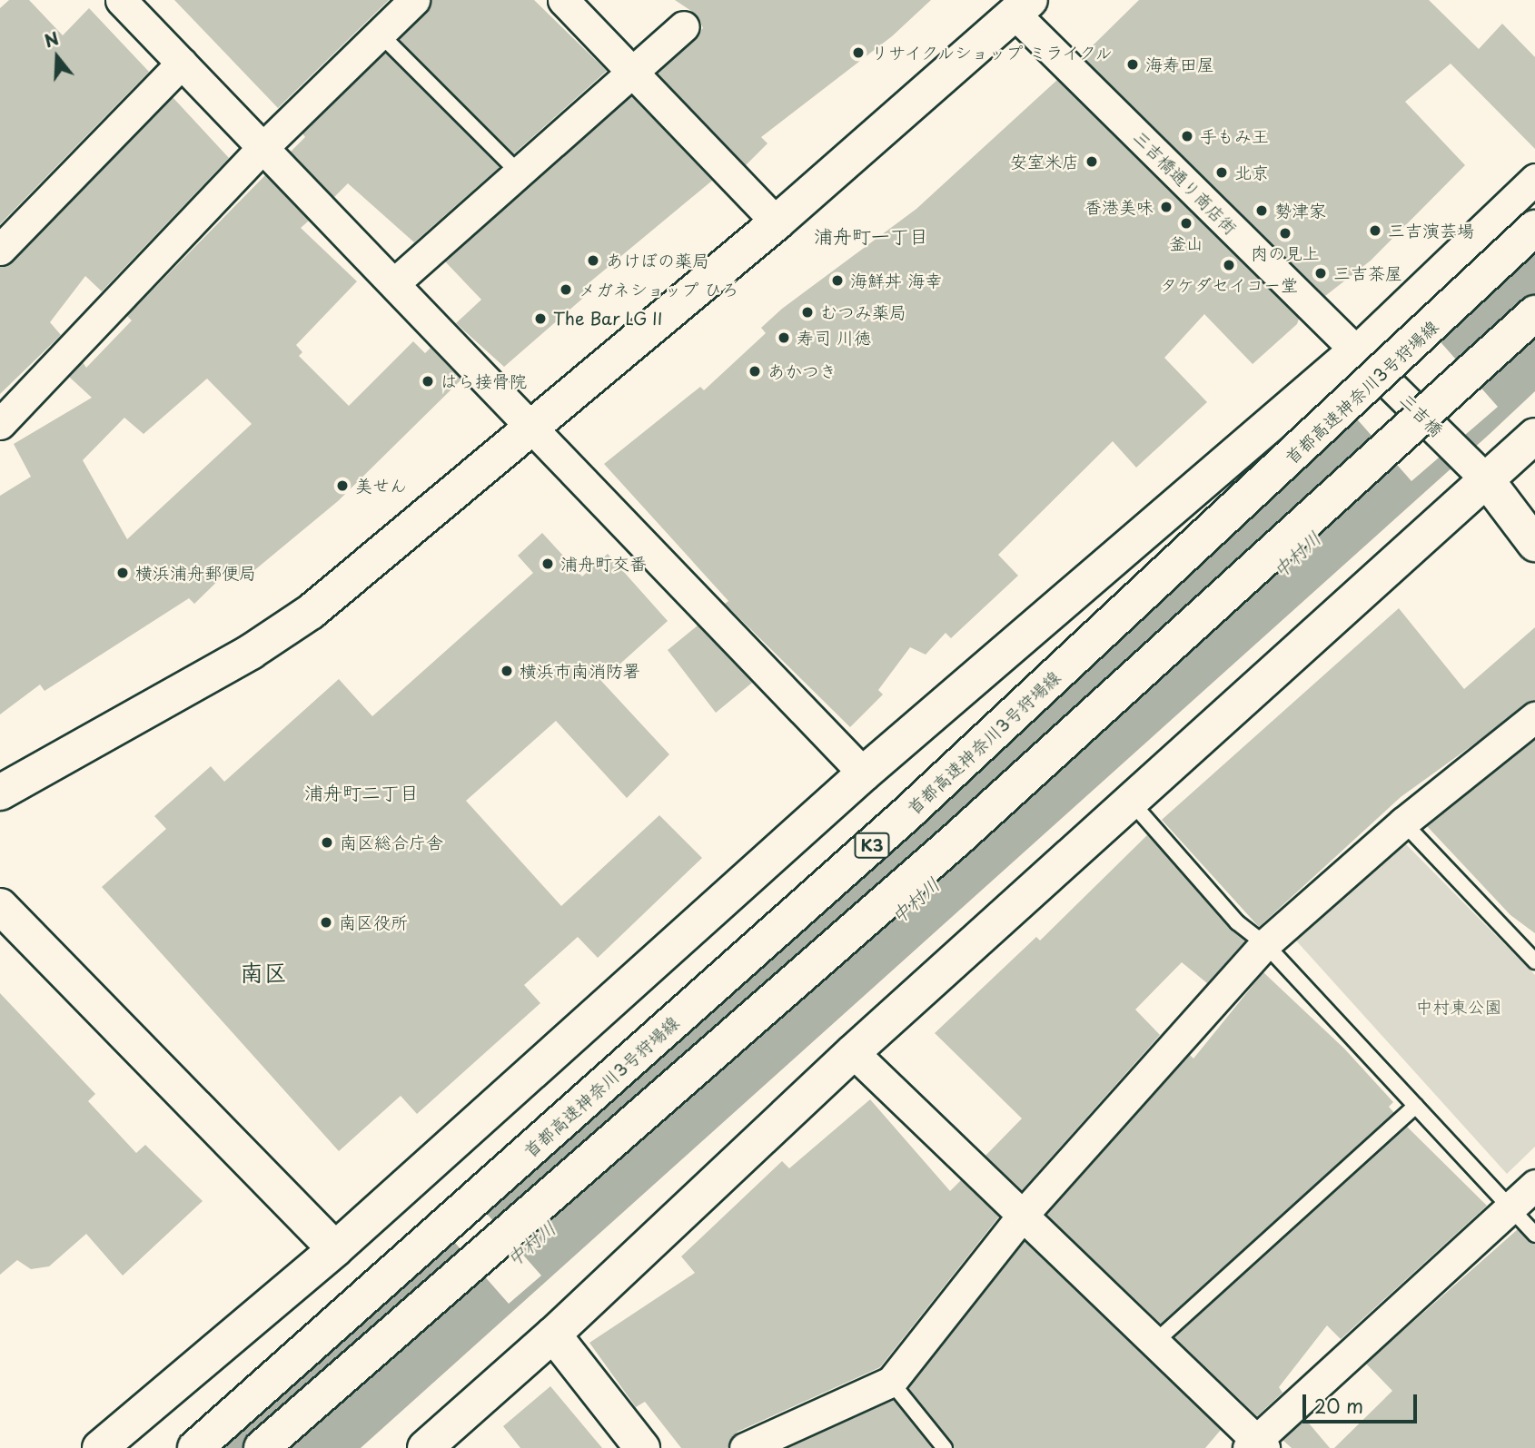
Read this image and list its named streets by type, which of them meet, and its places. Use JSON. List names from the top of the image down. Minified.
{"streets":{"main road":["首都高速神奈川3号狩場線","K3"],"street":["三吉橋通り商店街","三吉橋"]},"crossings":[["三吉橋通り商店街","三吉橋"]],"districts":["浦舟町一丁目","浦舟町二丁目","南区"],"water":["中村川"],"parks":["中村東公園"],"places":["リサイクルショップ ミライクル","海寿田屋","手もみ王","安室米店","北京","香港美味","勢津家","釜山","三吉演芸場","肉の見上","あけぼの薬局","タケダセイコー堂","三吉茶屋","海鮮丼 海幸","メガネショップ ひろ","むつみ薬局","The Bar LG II","寿司 川徳","あかつき","はら接骨院","美せん","浦舟町交番","横浜浦舟郵便局","横浜市南消防署","南区総合庁舎","南区役所"],"scale_bar":"20 m","north":"top"}
